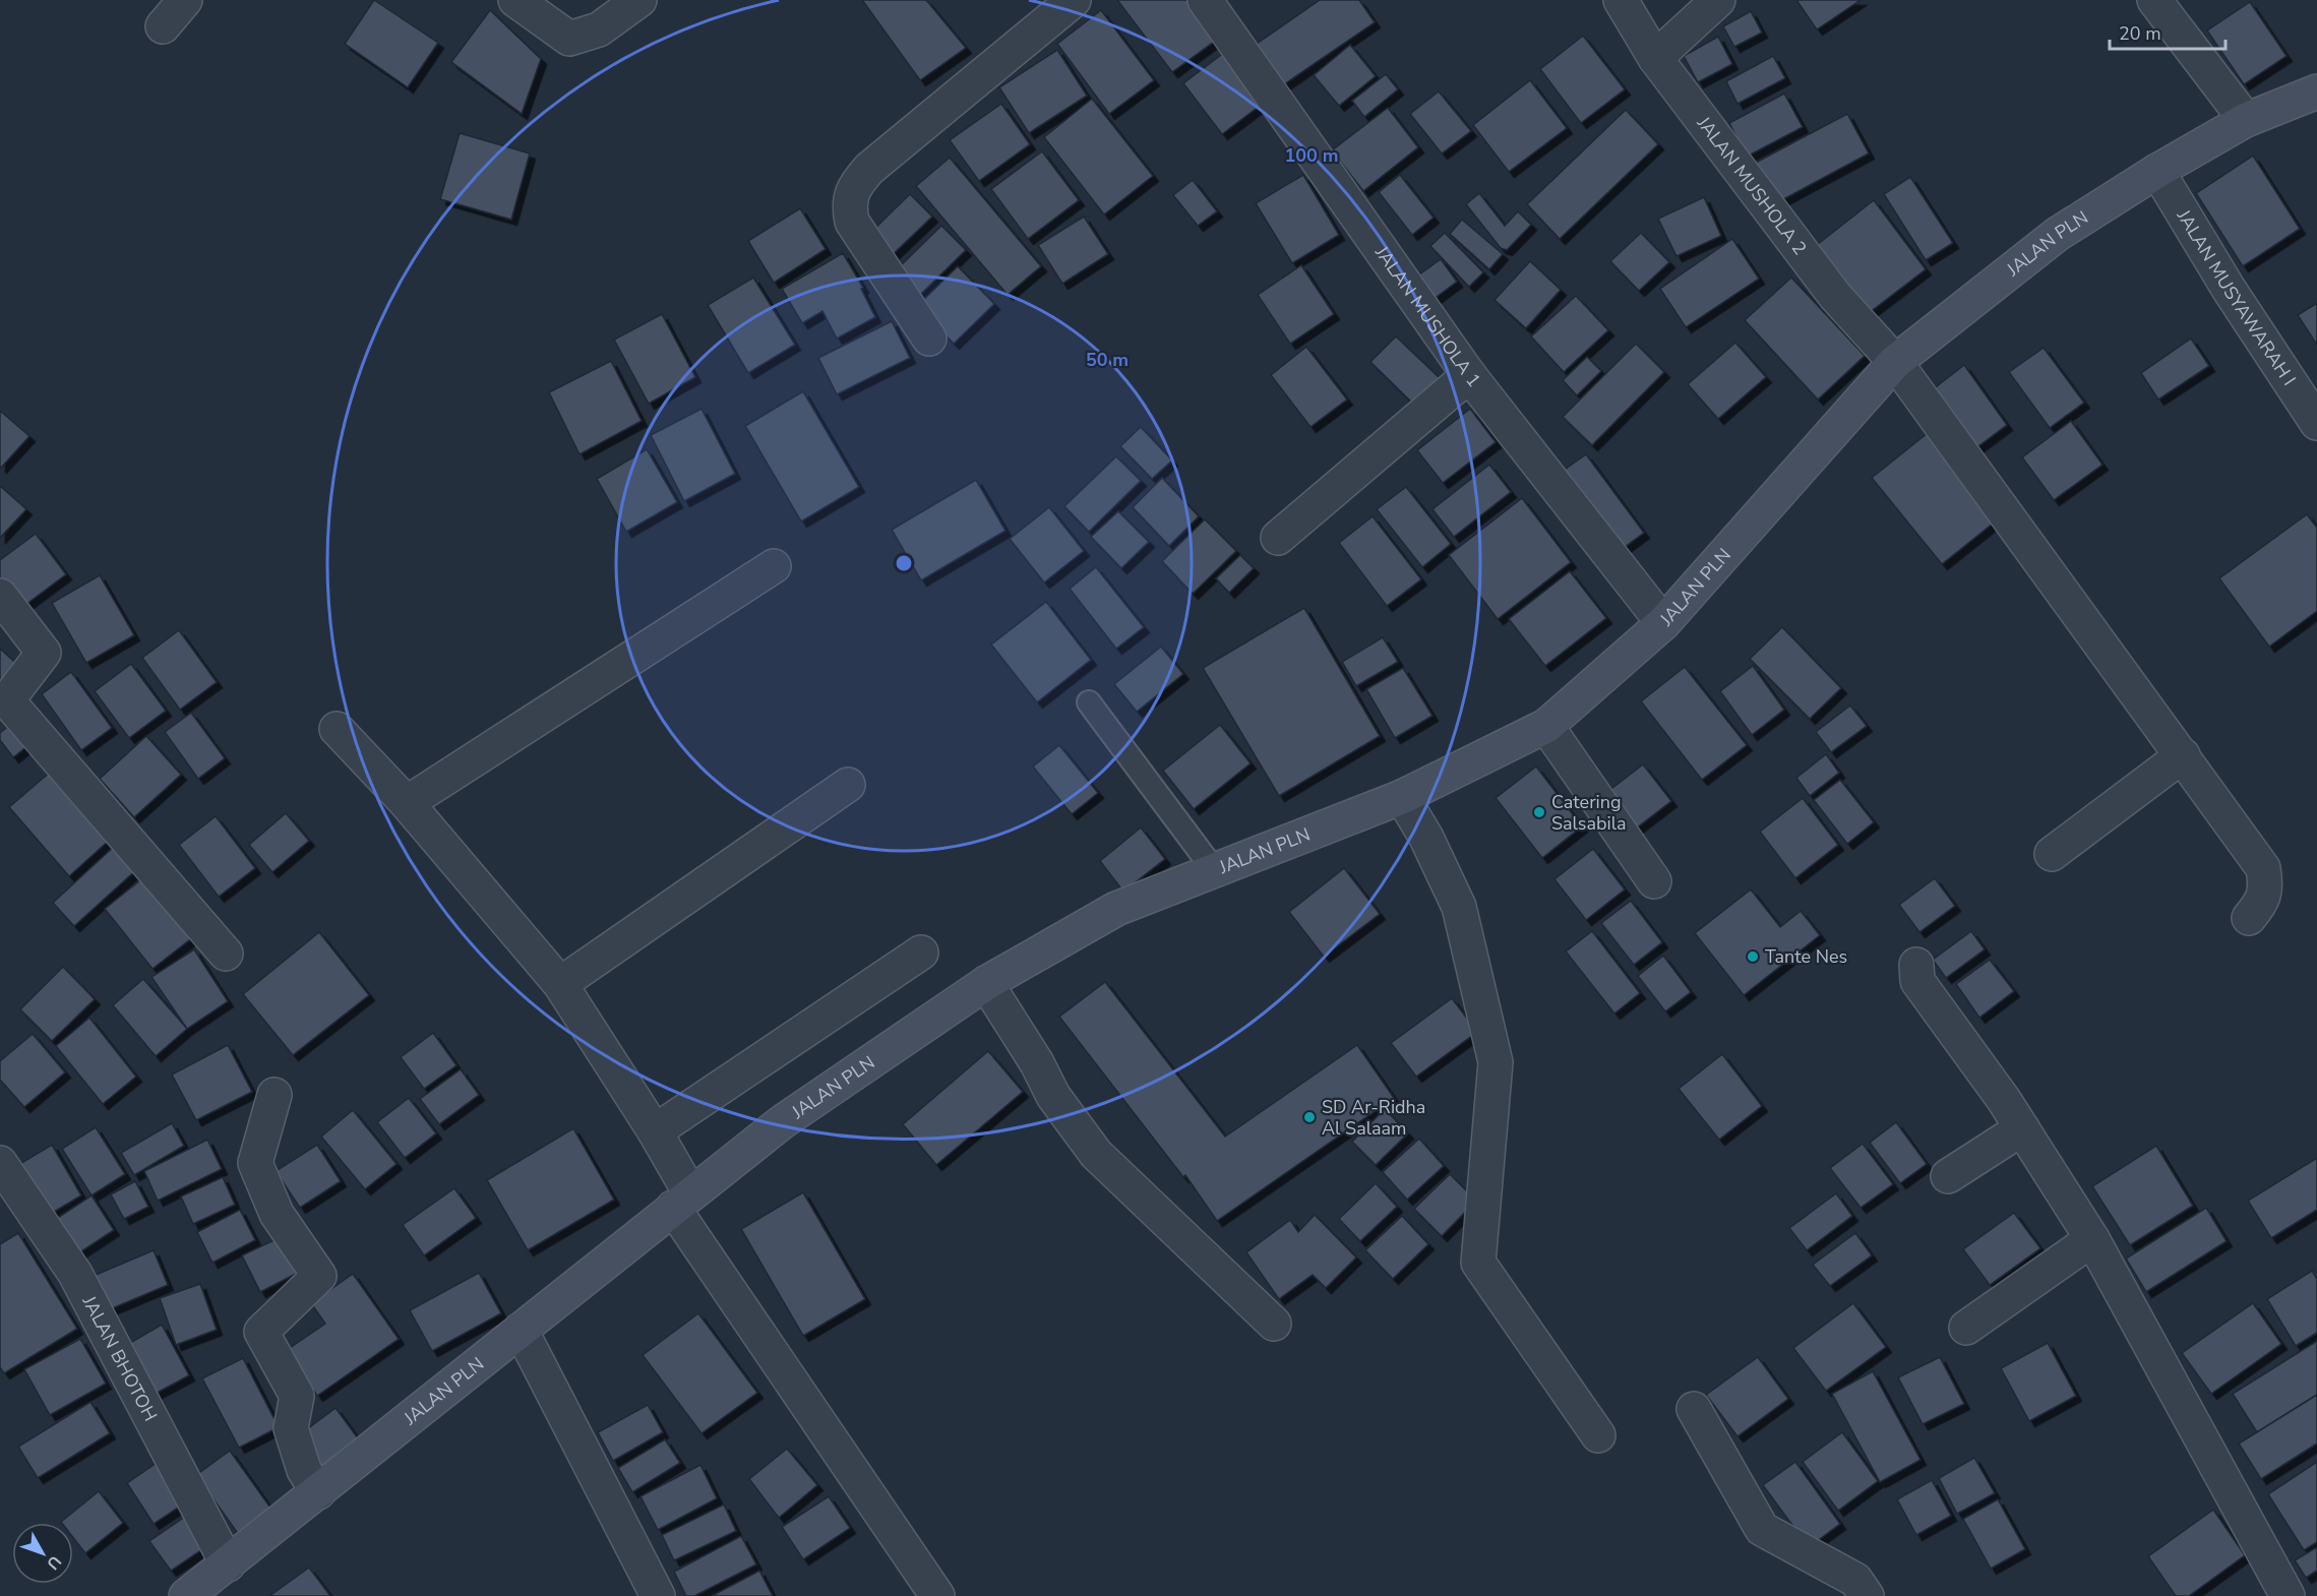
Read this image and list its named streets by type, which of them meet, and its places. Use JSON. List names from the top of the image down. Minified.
{"streets":{"street":["JALAN MUSHOLA 2","JALAN PLN","JALAN MUSYAWARAH I","JALAN MUSHOLA 1","JALAN BHOTOH"]},"crossings":[["JALAN MUSHOLA 2","JALAN PLN"],["JALAN PLN","JALAN MUSYAWARAH I"],["JALAN PLN","JALAN MUSHOLA 1"],["JALAN PLN","JALAN BHOTOH"]],"places":["Catering Salsabila","Tante Nes","SD Ar-Ridha Al Salaam"],"scale_bar":"20 m","north":"bottom right","rings":["100 m","50 m"]}
